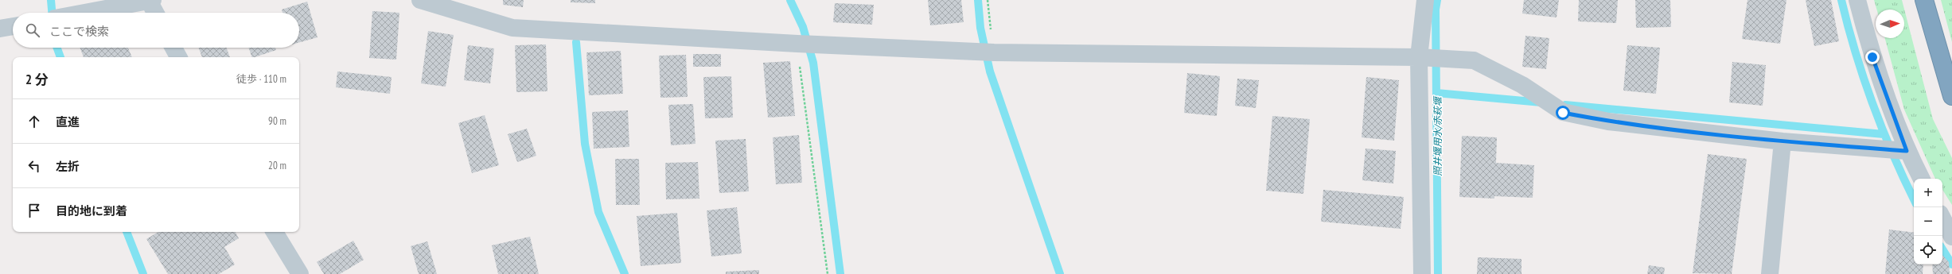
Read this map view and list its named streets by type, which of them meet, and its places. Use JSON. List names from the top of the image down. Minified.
{"water":["照井堰用水/赤萩堰"],"north":"right","page":{"search":"ここで検索","heading":["2 分","徒歩 · 110 m"],"list":[["直進","90 m"],["左折","20 m"],"目的地に到着"],"map_buttons":["+","−"]}}
